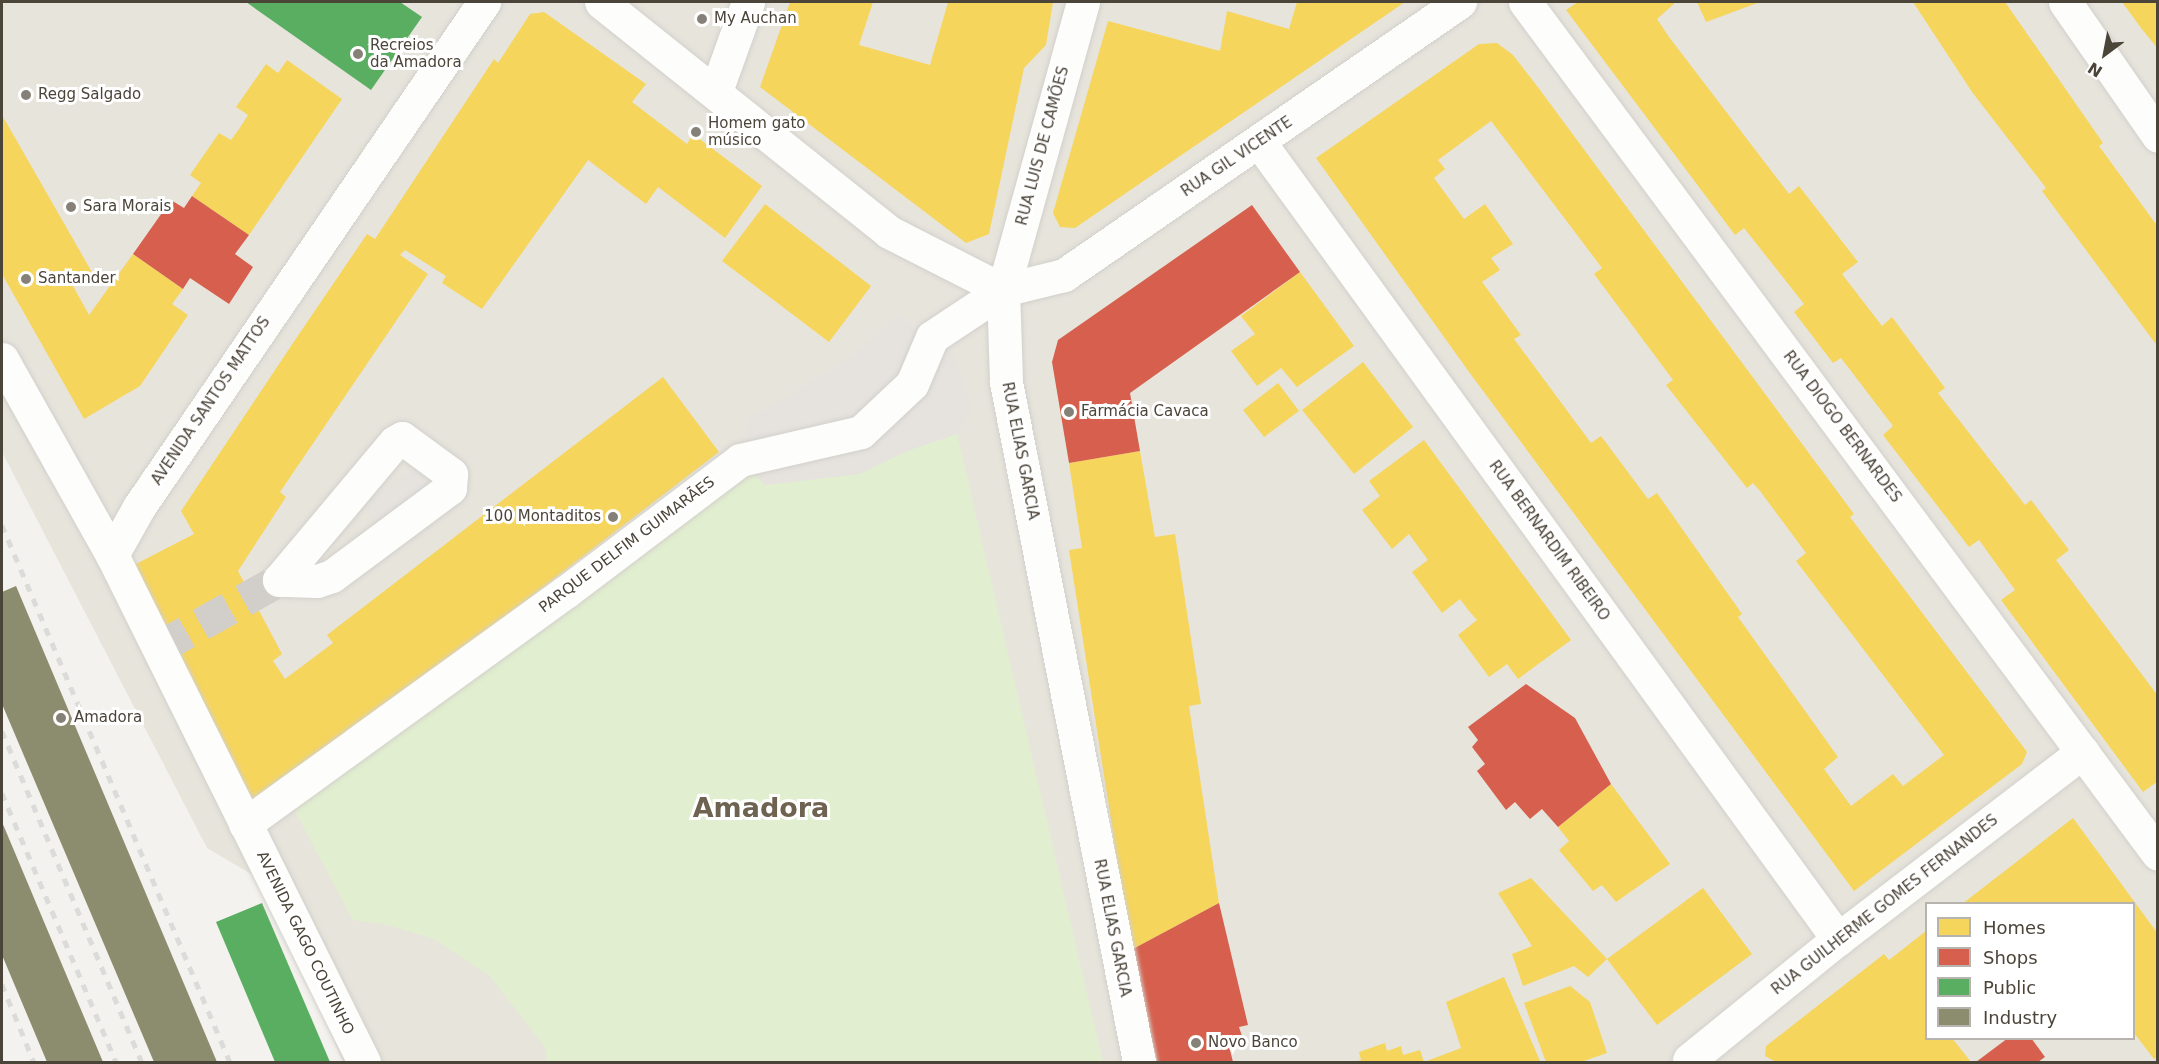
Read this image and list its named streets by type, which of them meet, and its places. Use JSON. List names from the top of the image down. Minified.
{"streets":{"street":["RUA LUIS DE CAMÕES","RUA GIL VICENTE","AVENIDA SANTOS MATTOS","RUA DIOGO BERNARDES","RUA ELIAS GARCIA","RUA BERNARDIM RIBEIRO","PARQUE DELFIM GUIMARÃES","RUA GUILHERME GOMES FERNANDES","AVENIDA GAGO COUTINHO"]},"crossings":[["RUA LUIS DE CAMÕES","RUA GIL VICENTE"],["RUA LUIS DE CAMÕES","RUA ELIAS GARCIA"],["RUA LUIS DE CAMÕES","PARQUE DELFIM GUIMARÃES"],["RUA GIL VICENTE","RUA ELIAS GARCIA"],["RUA GIL VICENTE","RUA BERNARDIM RIBEIRO"],["RUA GIL VICENTE","PARQUE DELFIM GUIMARÃES"],["RUA DIOGO BERNARDES","RUA GUILHERME GOMES FERNANDES"],["RUA ELIAS GARCIA","PARQUE DELFIM GUIMARÃES"],["RUA BERNARDIM RIBEIRO","RUA GUILHERME GOMES FERNANDES"],["PARQUE DELFIM GUIMARÃES","AVENIDA GAGO COUTINHO"]],"districts":["Amadora"],"places":["My Auchan","Recreios da Amadora","Regg Salgado","Homem gato músico","Sara Morais","Santander","Farmácia Cavaca","100 Montaditos","Amadora","Novo Banco"],"legend":["Homes","Shops","Public","Industry"],"north":"bottom left"}
